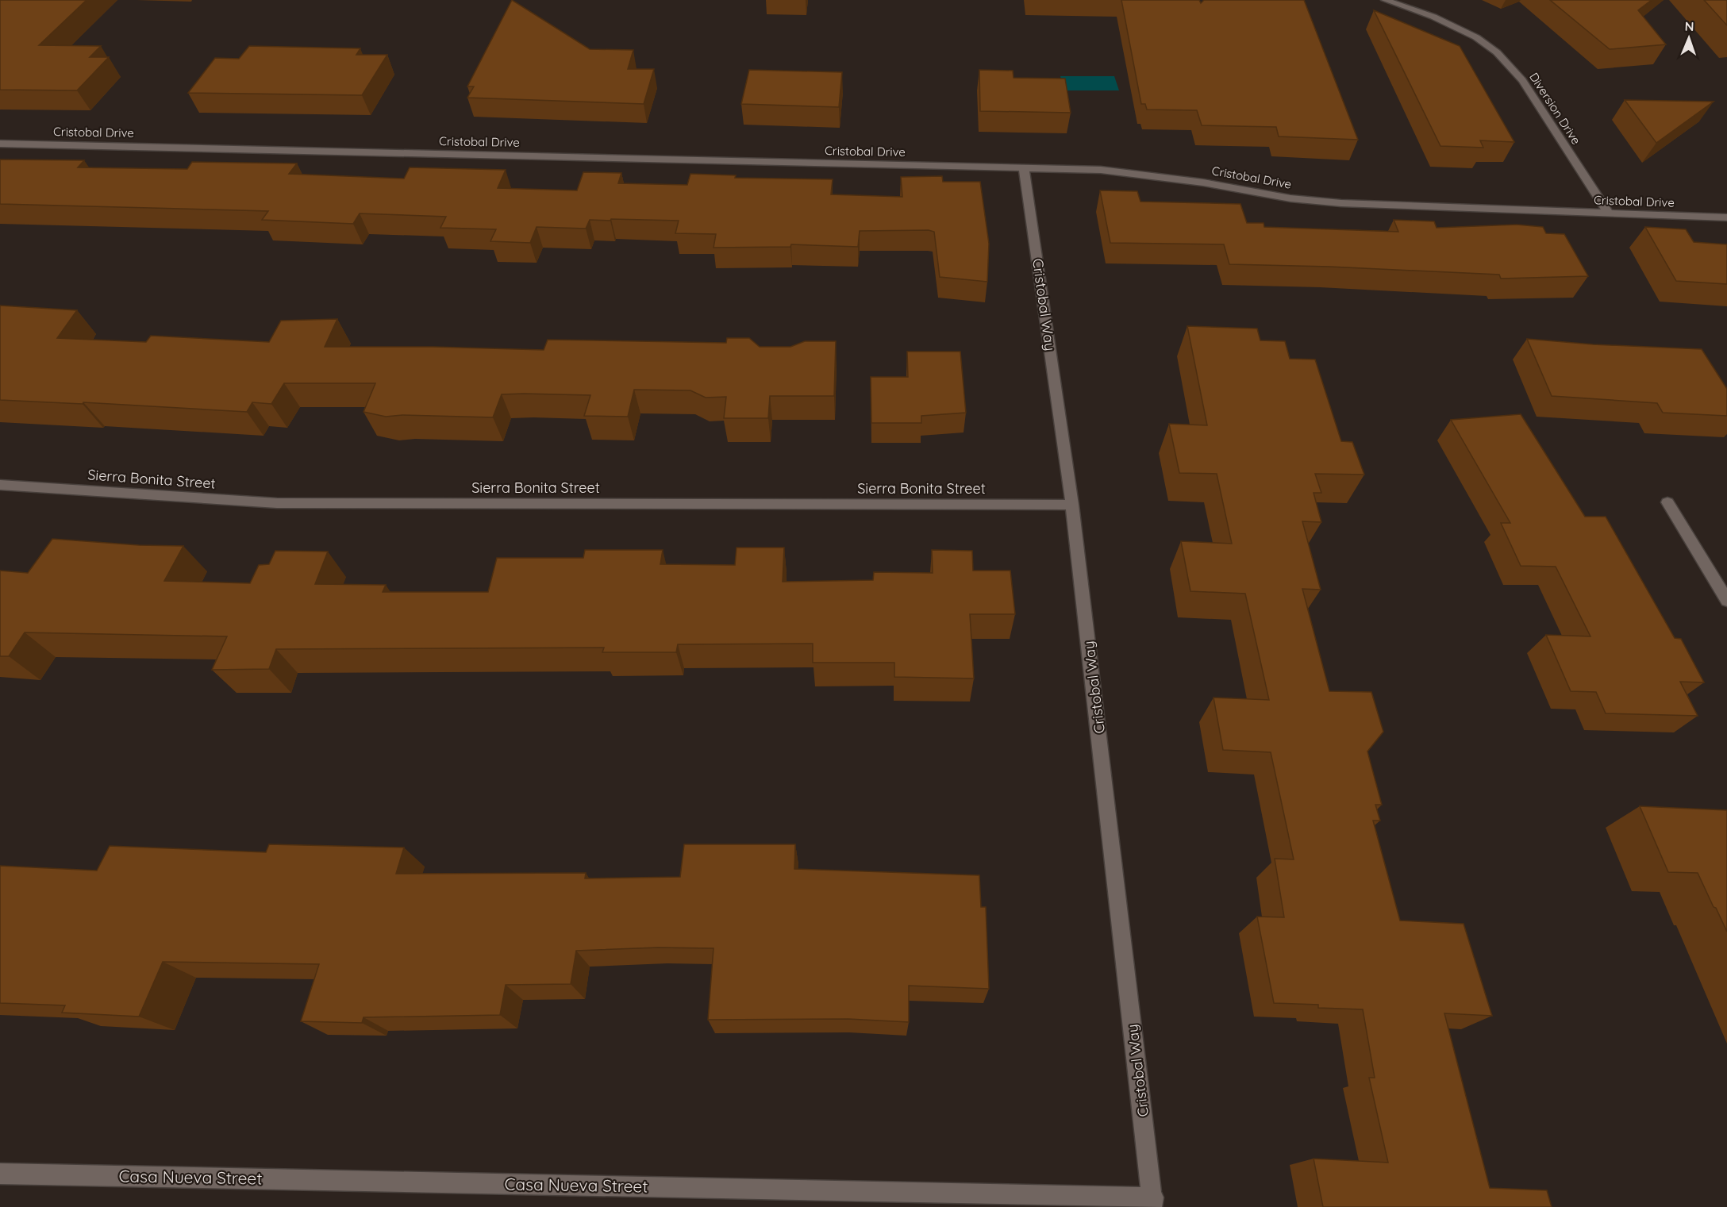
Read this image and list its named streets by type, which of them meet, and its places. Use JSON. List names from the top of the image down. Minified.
{"streets":{"street":["Diversion Drive","Cristobal Drive","Cristobal Way","Sierra Bonita Street","Casa Nueva Street"]},"crossings":[["Diversion Drive","Cristobal Drive"],["Cristobal Drive","Cristobal Way"],["Cristobal Way","Sierra Bonita Street"],["Cristobal Way","Casa Nueva Street"]],"north":"top"}
